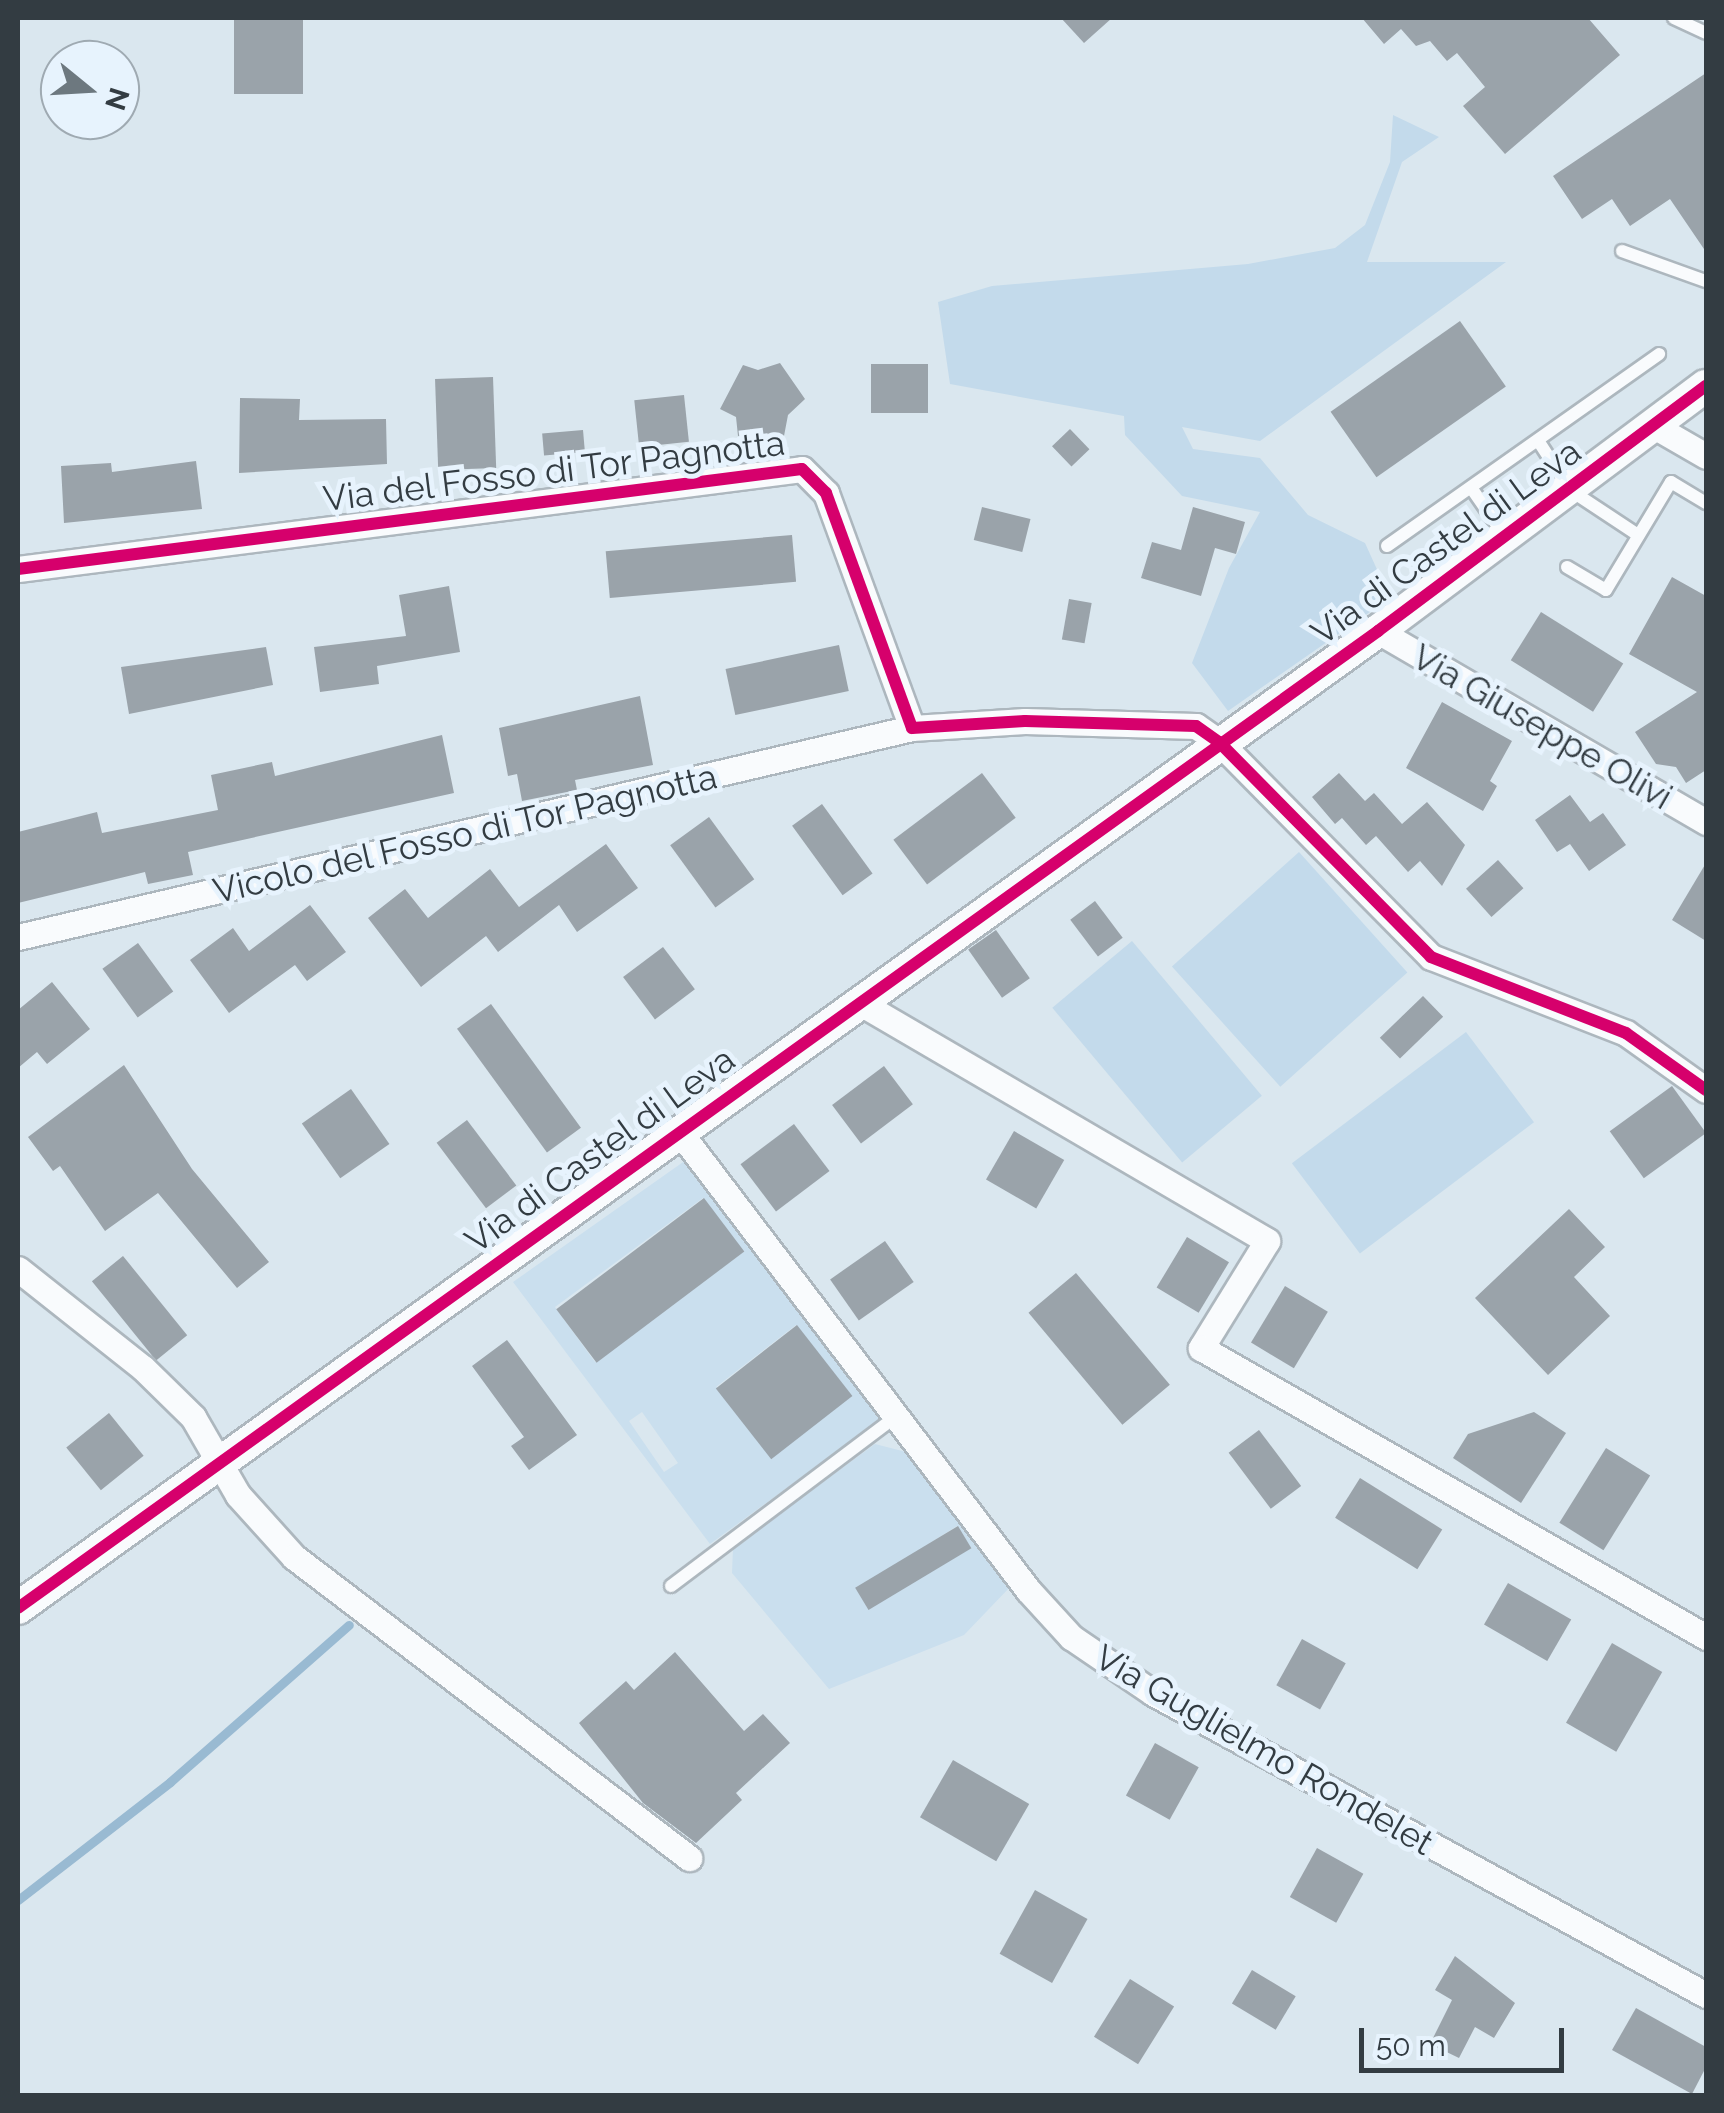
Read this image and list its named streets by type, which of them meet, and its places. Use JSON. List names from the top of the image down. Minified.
{"streets":{"street":["Via del Fosso di Tor Pagnotta","Via di Castel di Leva","Via Giuseppe Olivi","Vicolo del Fosso di Tor Pagnotta","Via Guglielmo Rondelet"]},"crossings":[["Via del Fosso di Tor Pagnotta","Vicolo del Fosso di Tor Pagnotta"],["Via di Castel di Leva","Via Giuseppe Olivi"],["Via di Castel di Leva","Via Guglielmo Rondelet"]],"scale_bar":"50 m","north":"right"}
